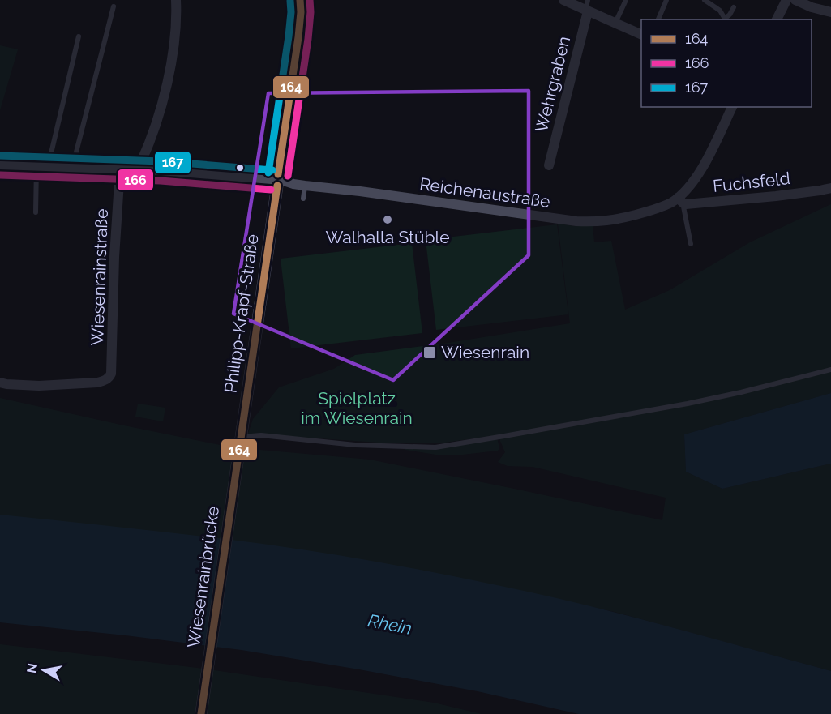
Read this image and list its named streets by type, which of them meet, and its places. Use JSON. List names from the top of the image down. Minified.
{"streets":{"street":["Wehrgraben","Fuchsfeld","Reichenaustraße","Wiesenrainstraße","Philipp-Krapf-Straße","Wiesenrainbrücke"]},"crossings":[["Fuchsfeld","Reichenaustraße"],["Reichenaustraße","Wiesenrainstraße"],["Reichenaustraße","Philipp-Krapf-Straße"],["Philipp-Krapf-Straße","Wiesenrainbrücke"]],"water":["Rhein"],"parks":["Spielplatz im Wiesenrain"],"places":{"other":["Walhalla Stüble"],"transit":["Wiesenrain"]},"lines":["transit line 164","transit line 166","transit line 167"],"legend":["164","166","167"],"north":"left"}
